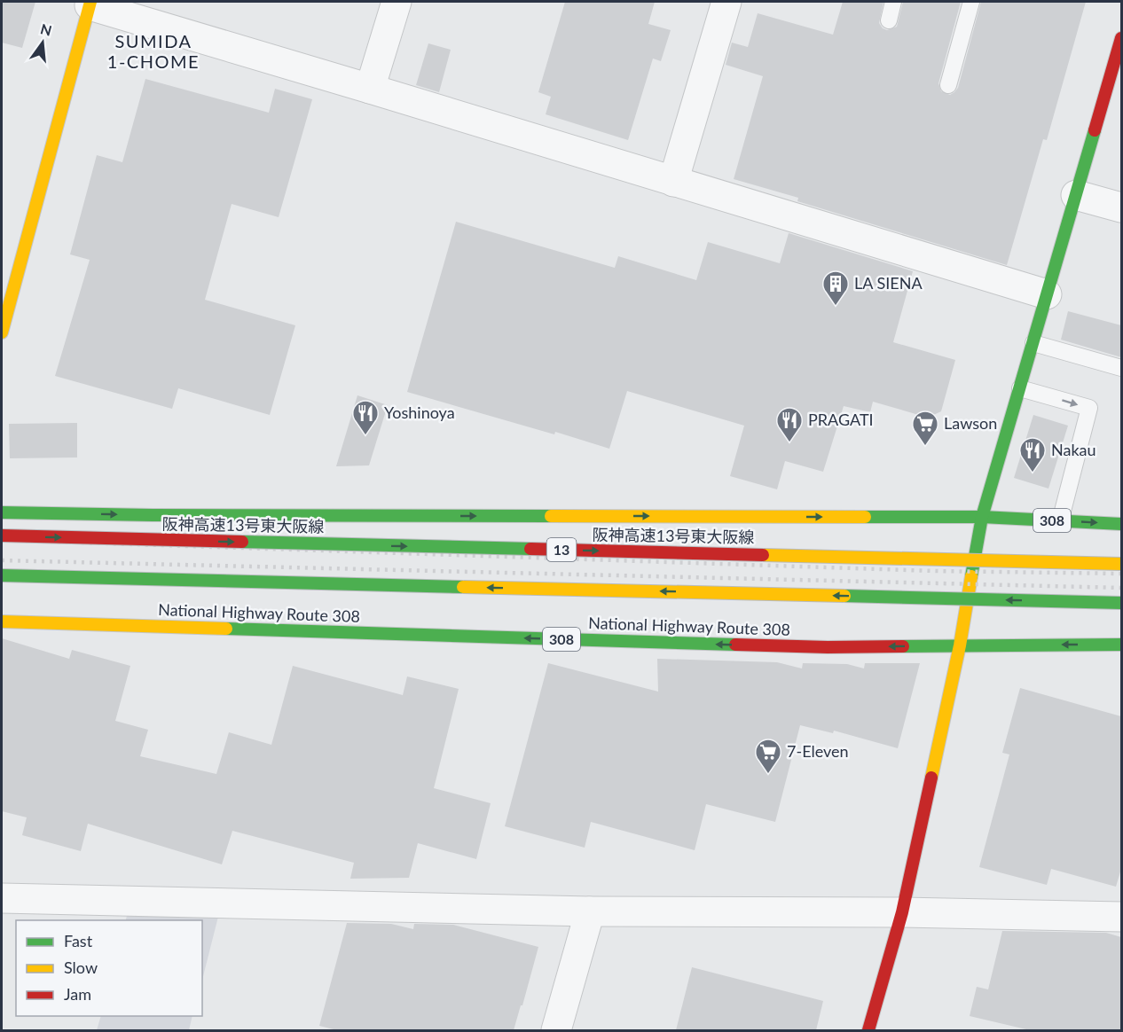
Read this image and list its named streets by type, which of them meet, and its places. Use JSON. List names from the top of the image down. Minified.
{"streets":{"main road":["308","阪神高速13号東大阪線","13","National Highway Route 308"]},"districts":["SUMIDA 1-CHOME"],"places":{"building":["LA SIENA"],"restaurant":["Yoshinoya","PRAGATI","Nakau"],"supermarket":["Lawson","7-Eleven"]},"legend":["Fast","Slow","Jam"],"north":"top"}
